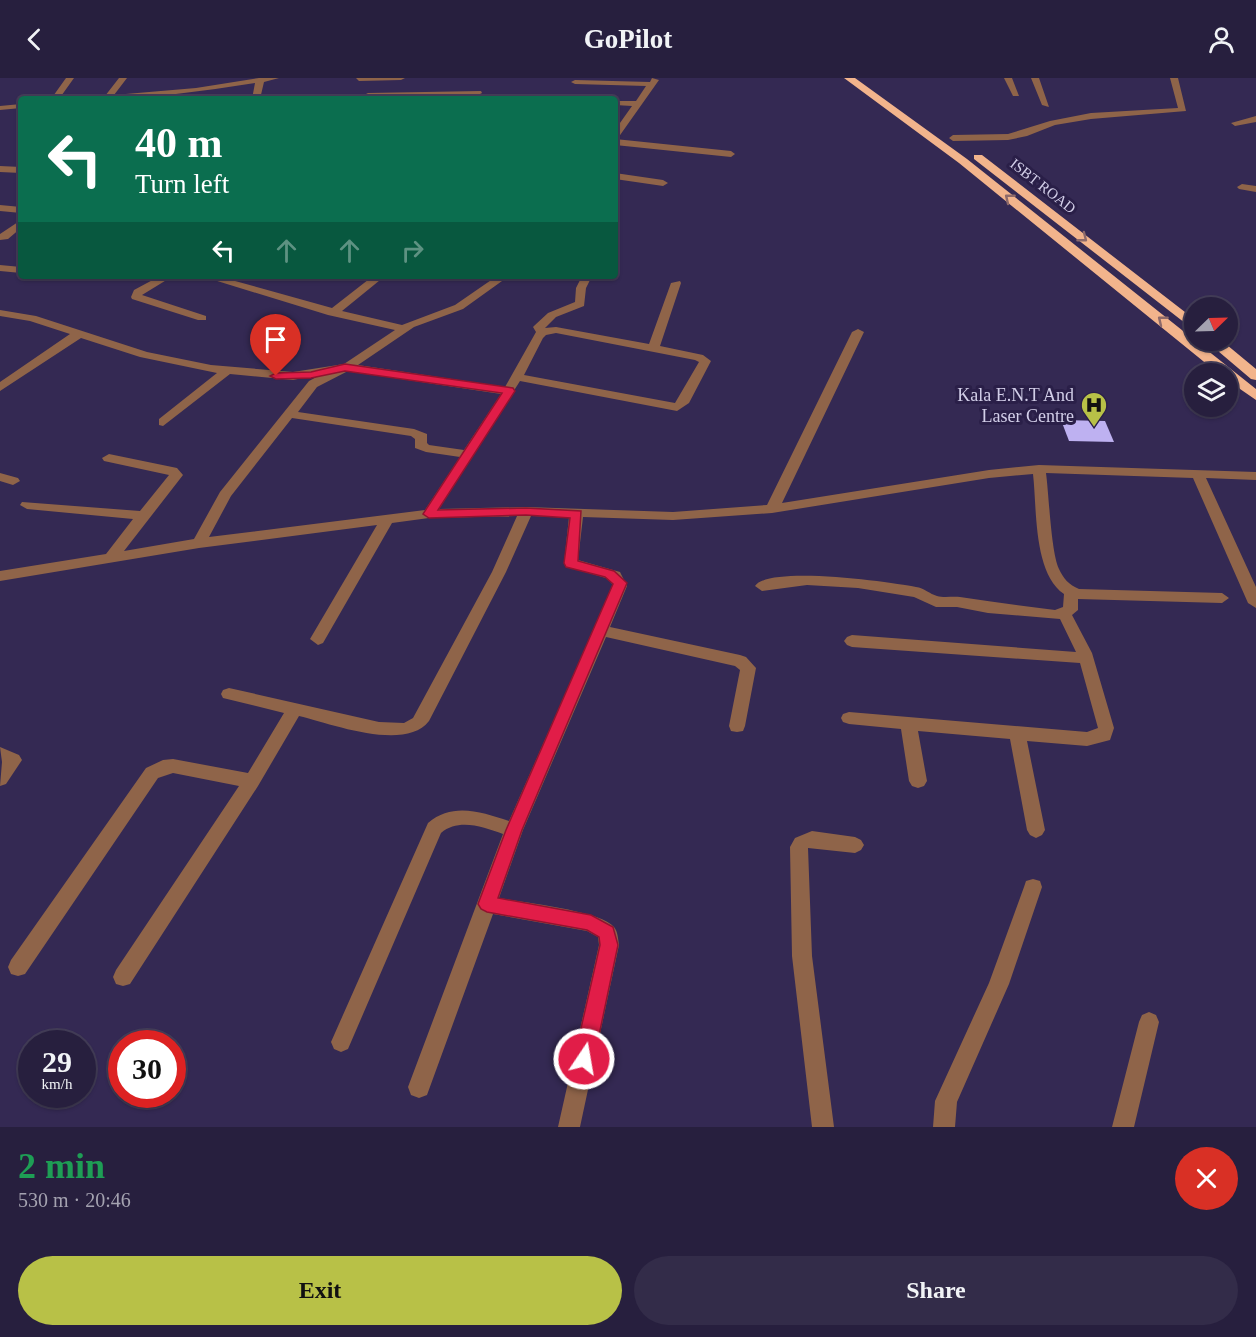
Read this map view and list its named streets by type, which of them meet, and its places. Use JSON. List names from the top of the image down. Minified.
{"streets":{"highway":["ISBT ROAD"]},"places":{"hospital":["Kala E.N.T And Laser Centre"]},"north":"top right","page":{"header":"GoPilot","turn":["40 m","Turn left"],"speed":"29 km/h","limit":"30","heading":["2 min","530 m · 20:46"],"buttons":["Exit","Share"]}}
